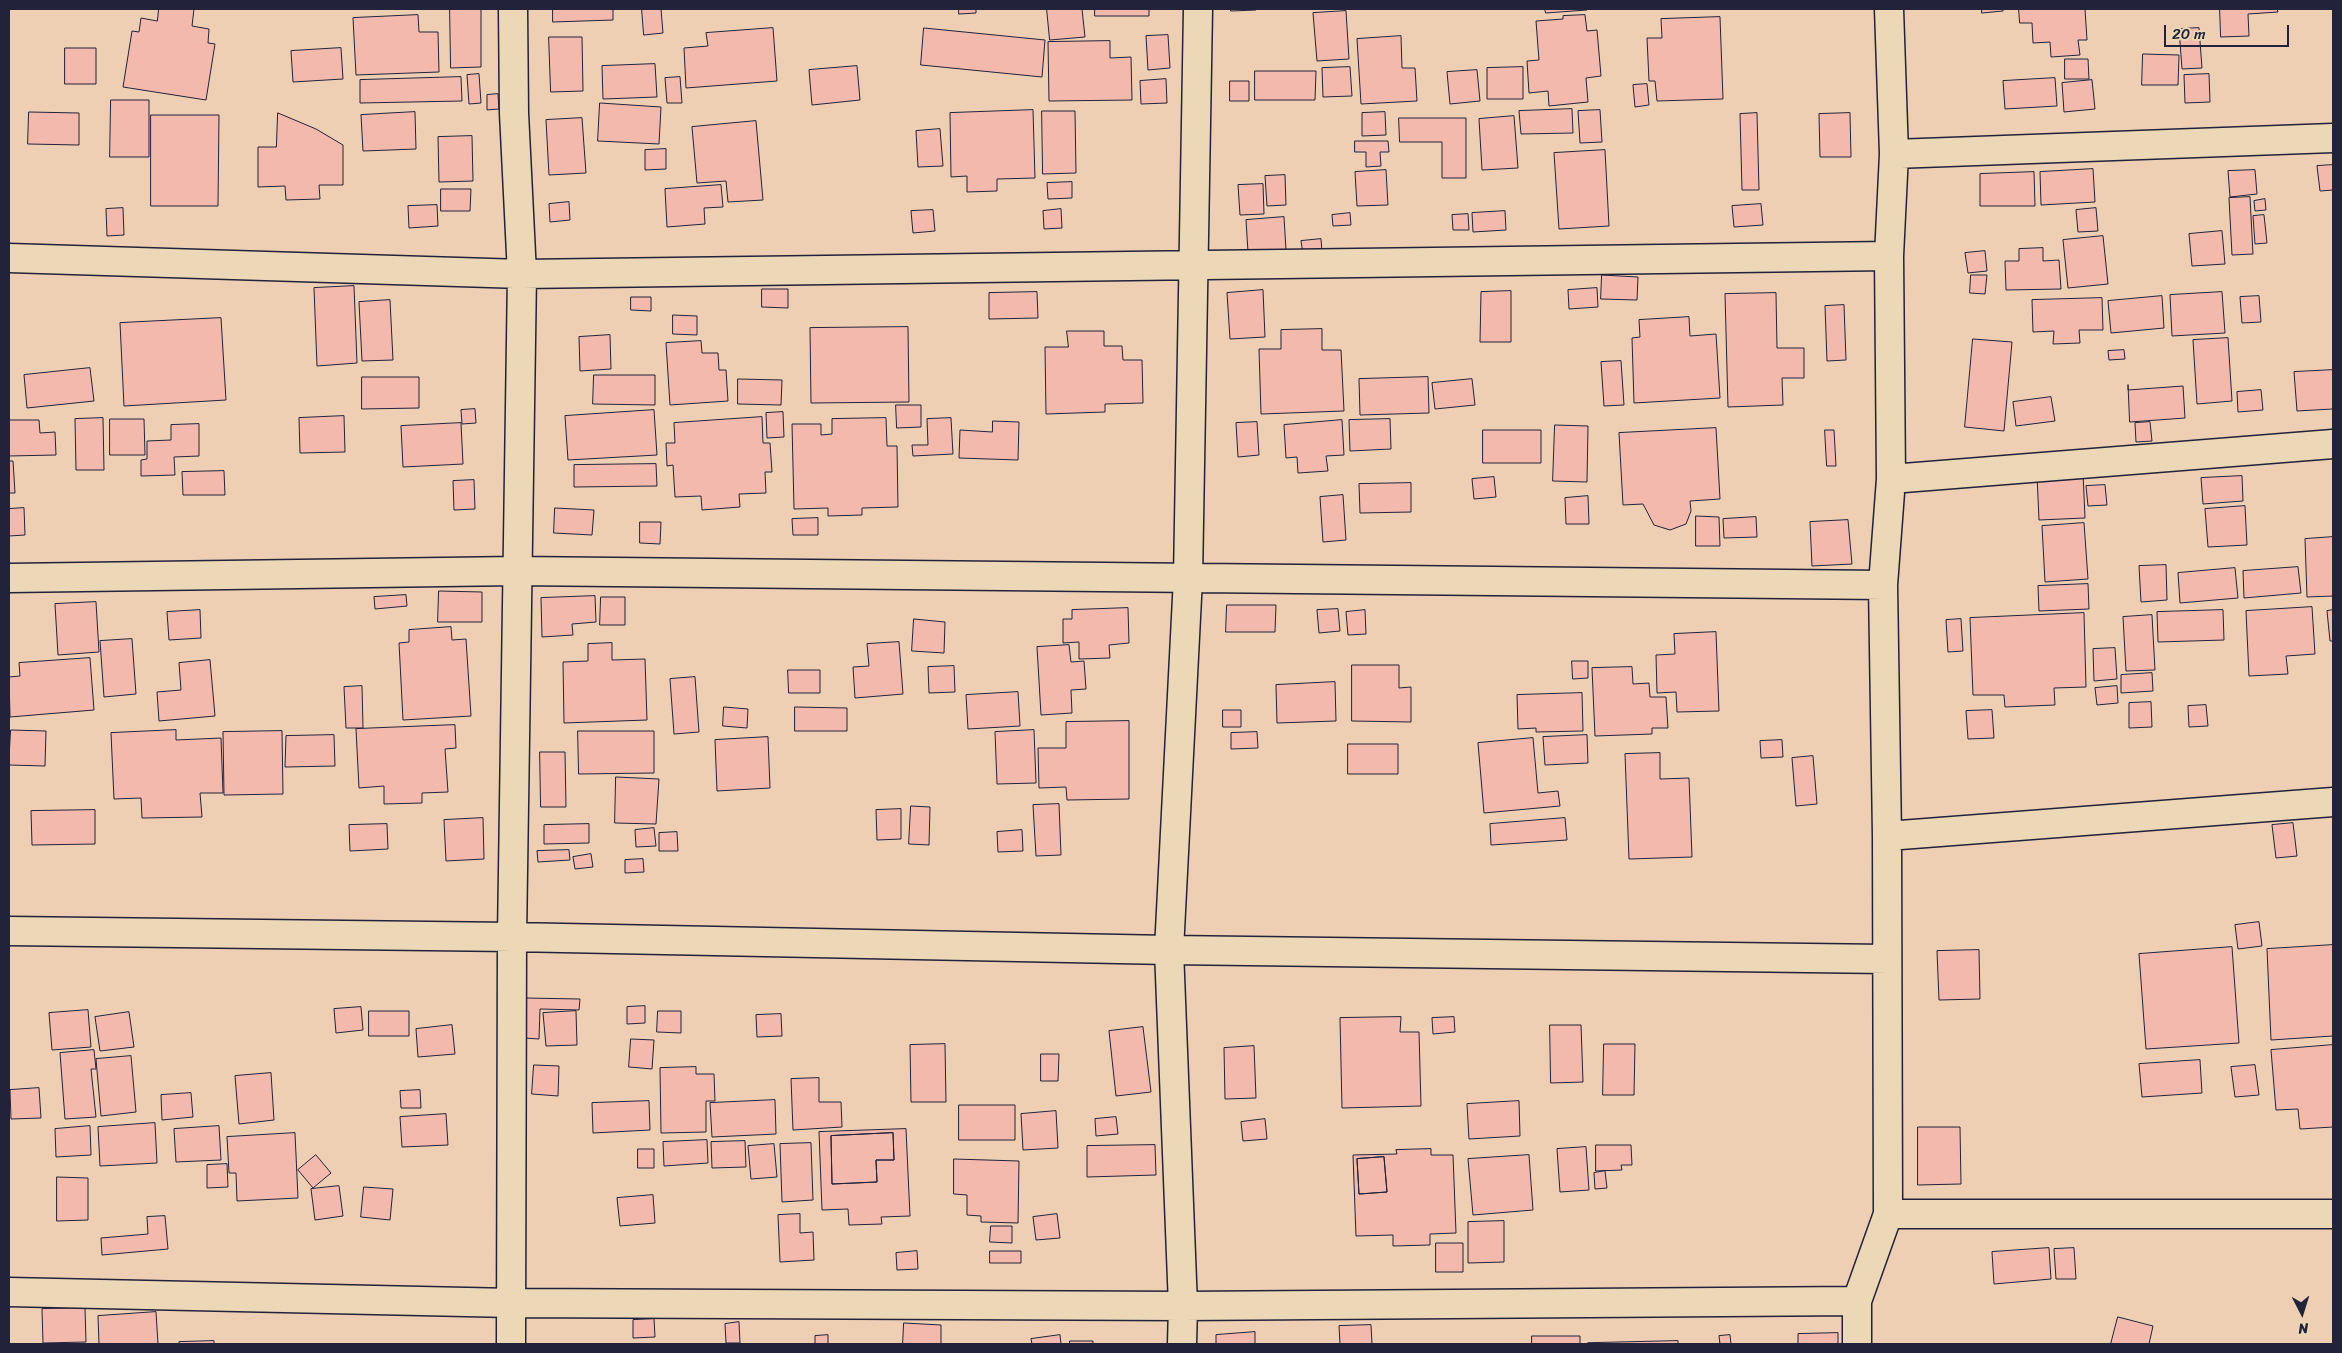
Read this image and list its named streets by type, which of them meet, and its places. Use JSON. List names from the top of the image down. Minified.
{"scale_bar":"20 m","north":"bottom"}
